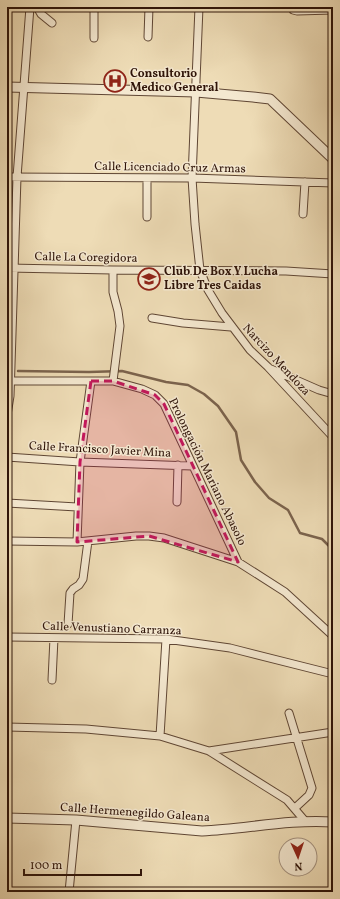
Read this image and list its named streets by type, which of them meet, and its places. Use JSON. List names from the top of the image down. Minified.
{"streets":{"street":["Calle Licenciado Cruz Armas","Calle La Coregidora","Narcizo Mendoza","Calle Francisco Javier Mina","Prolongación Mariano Abasolo","Calle Venustiano Carranza","Calle Hermenegildo Galeana"]},"crossings":[["Calle Licenciado Cruz Armas","Narcizo Mendoza"],["Calle La Coregidora","Narcizo Mendoza"],["Calle Francisco Javier Mina","Prolongación Mariano Abasolo"]],"places":{"hospital":["Consultorio Medico General"],"school or university":["Club De Box Y Lucha Libre Tres Caidas"]},"scale_bar":"100 m","north":"bottom"}
